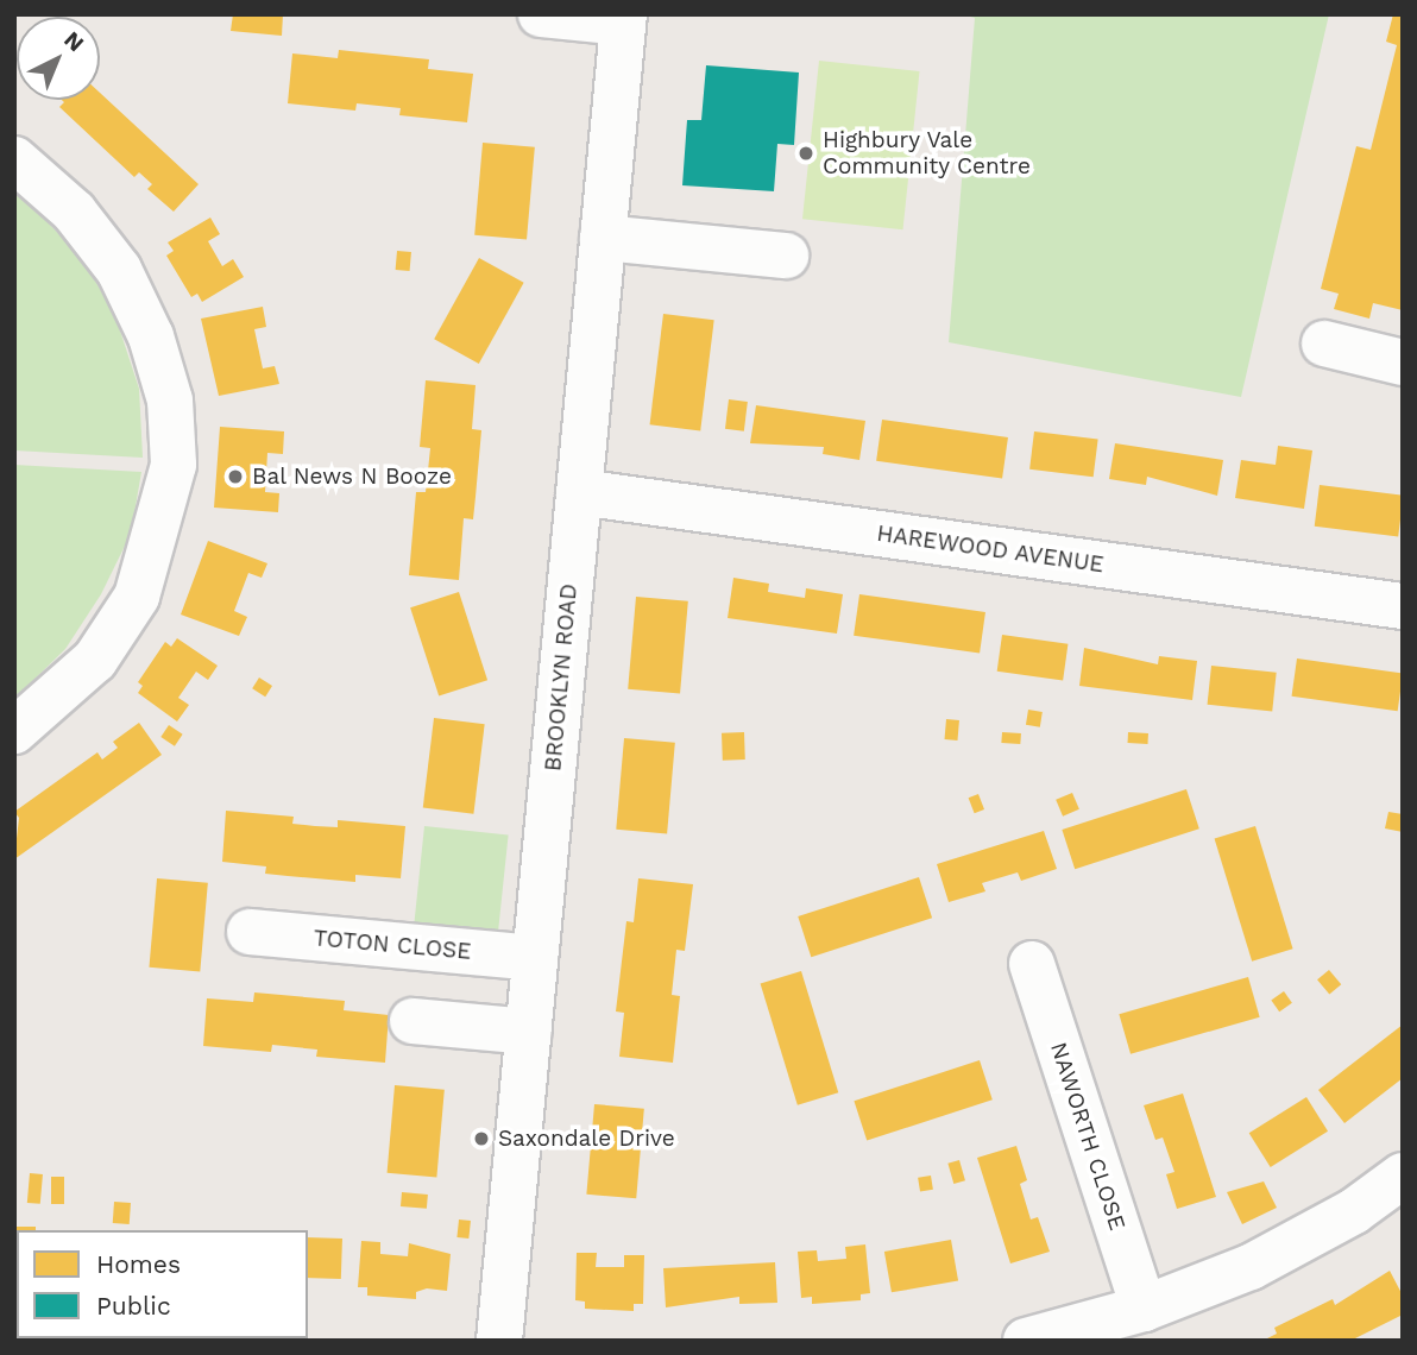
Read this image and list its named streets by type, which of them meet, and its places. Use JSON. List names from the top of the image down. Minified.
{"streets":{"street":["HAREWOOD AVENUE","BROOKLYN ROAD","TOTON CLOSE","NAWORTH CLOSE"]},"crossings":[["HAREWOOD AVENUE","BROOKLYN ROAD"],["BROOKLYN ROAD","TOTON CLOSE"]],"places":["Highbury Vale Community Centre","Bal News N Booze","Saxondale Drive"],"legend":["Homes","Public"],"north":"top right"}
